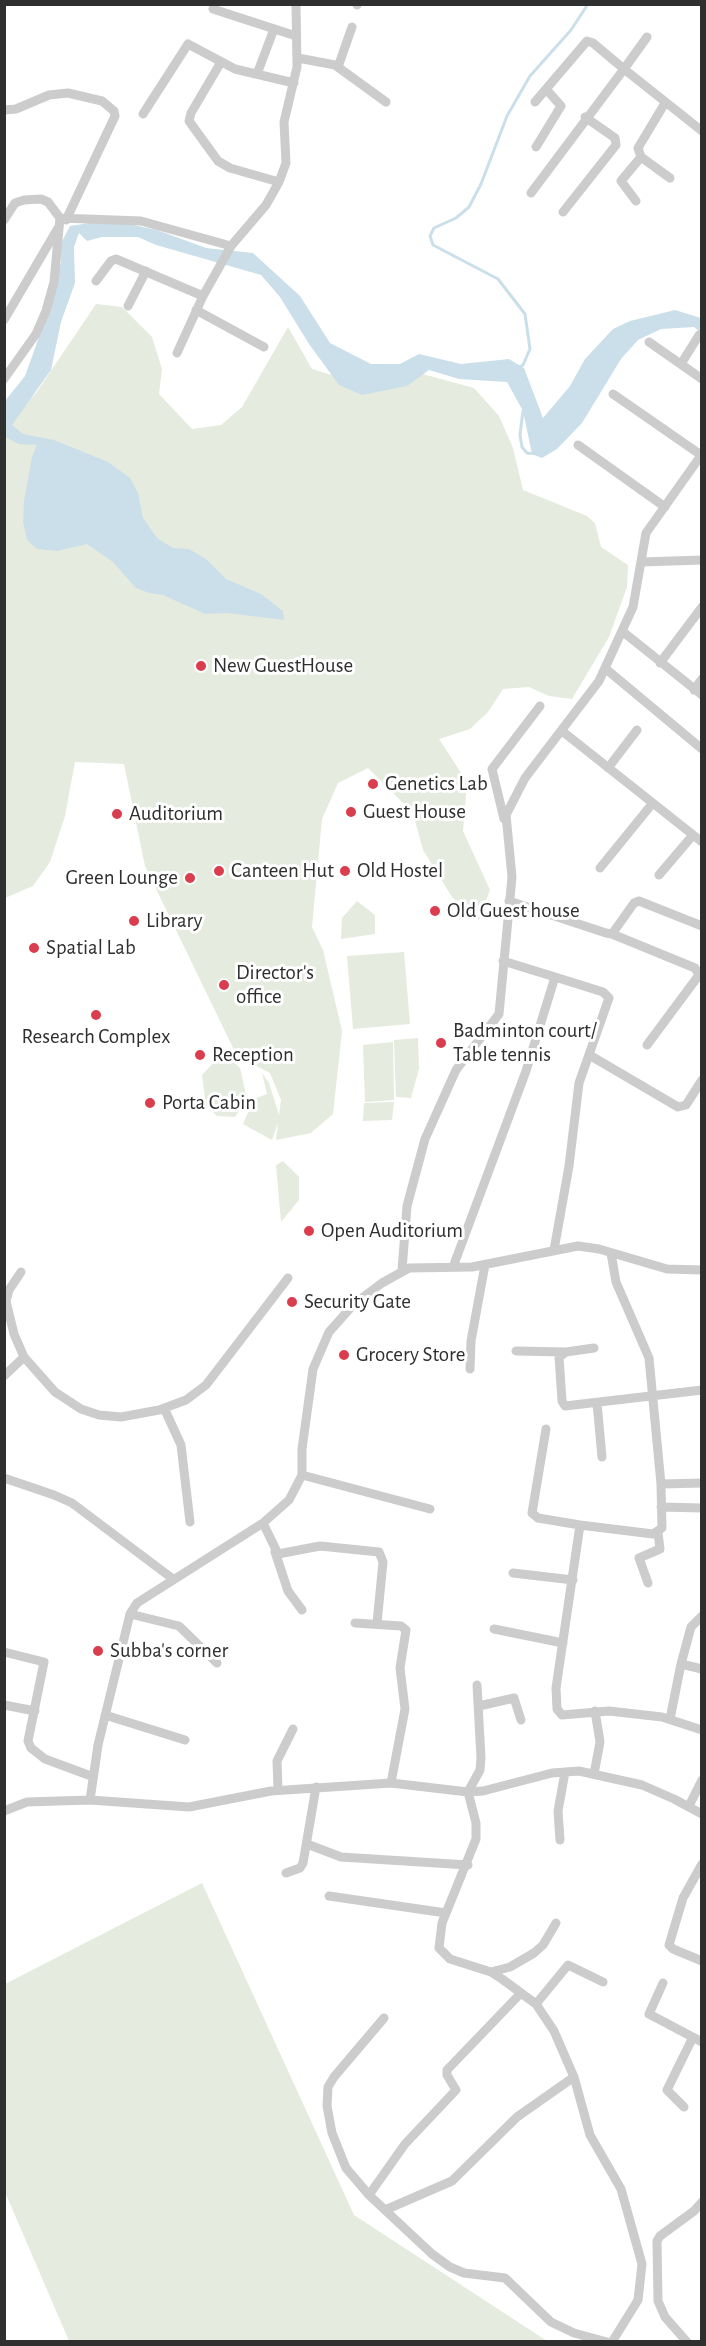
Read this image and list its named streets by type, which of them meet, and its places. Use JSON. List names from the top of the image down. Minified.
{"places":["New GuestHouse","Genetics Lab","Guest House","Auditorium","Canteen Hut","Old Hostel","Green Lounge","Old Guest house","Library","Spatial Lab","Director's office","Research Complex","Badminton court/ Table tennis","Reception","Porta Cabin","Open Auditorium","Security Gate","Grocery Store","Subba's corner"]}
